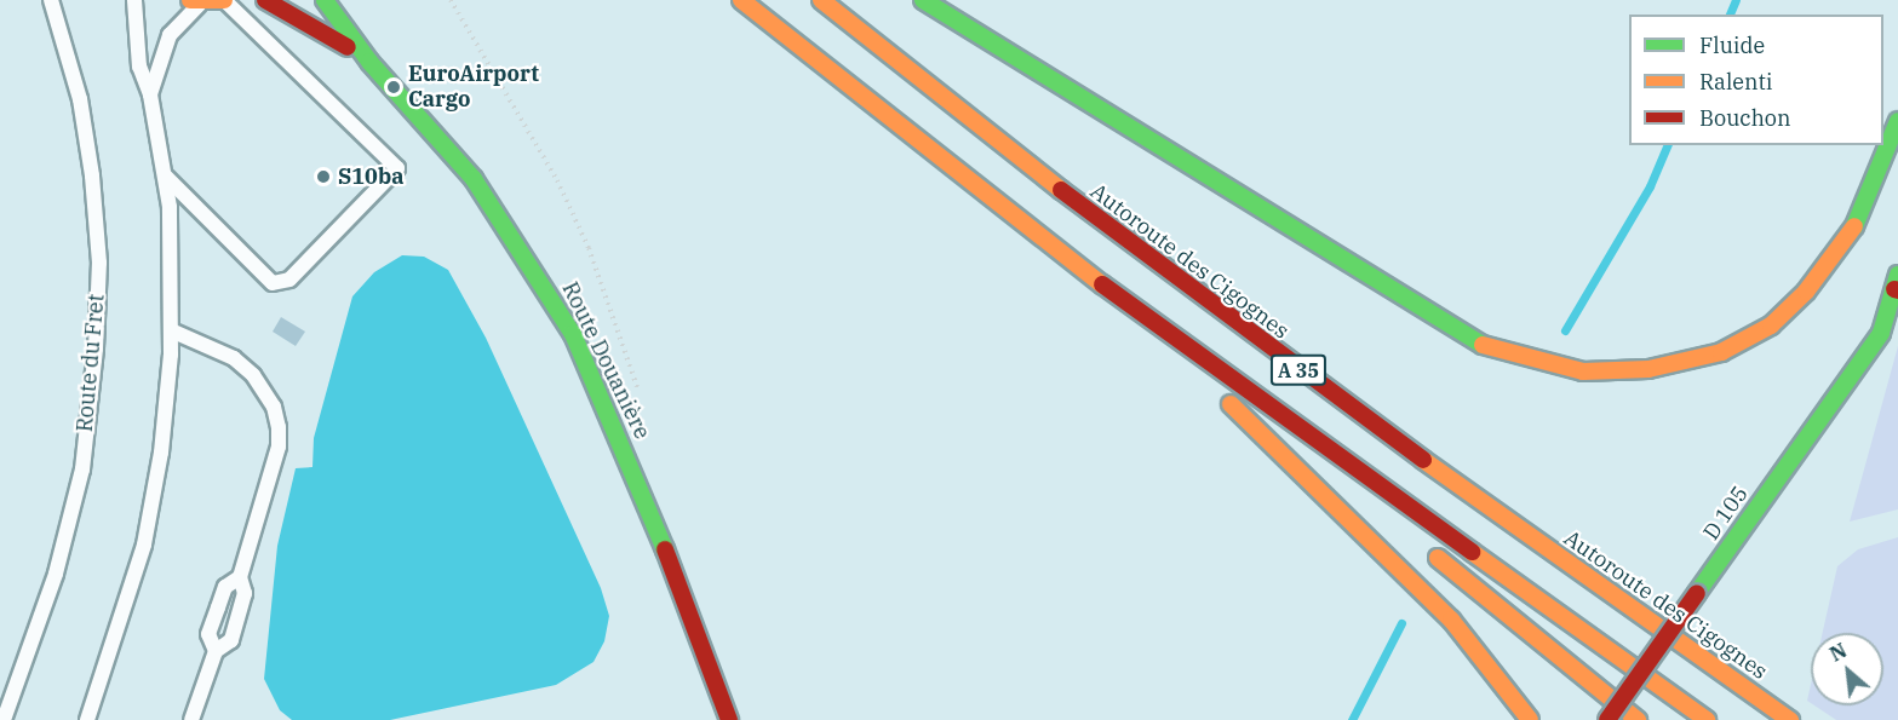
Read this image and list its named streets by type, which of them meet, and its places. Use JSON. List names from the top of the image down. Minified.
{"streets":{"main road":["Autoroute des Cigognes","Route Douanière","A 35","D 105"],"lane":["Route du Fret"]},"places":["EuroAirport Cargo","S10ba"],"legend":["Fluide","Ralenti","Bouchon"],"north":"top left"}
